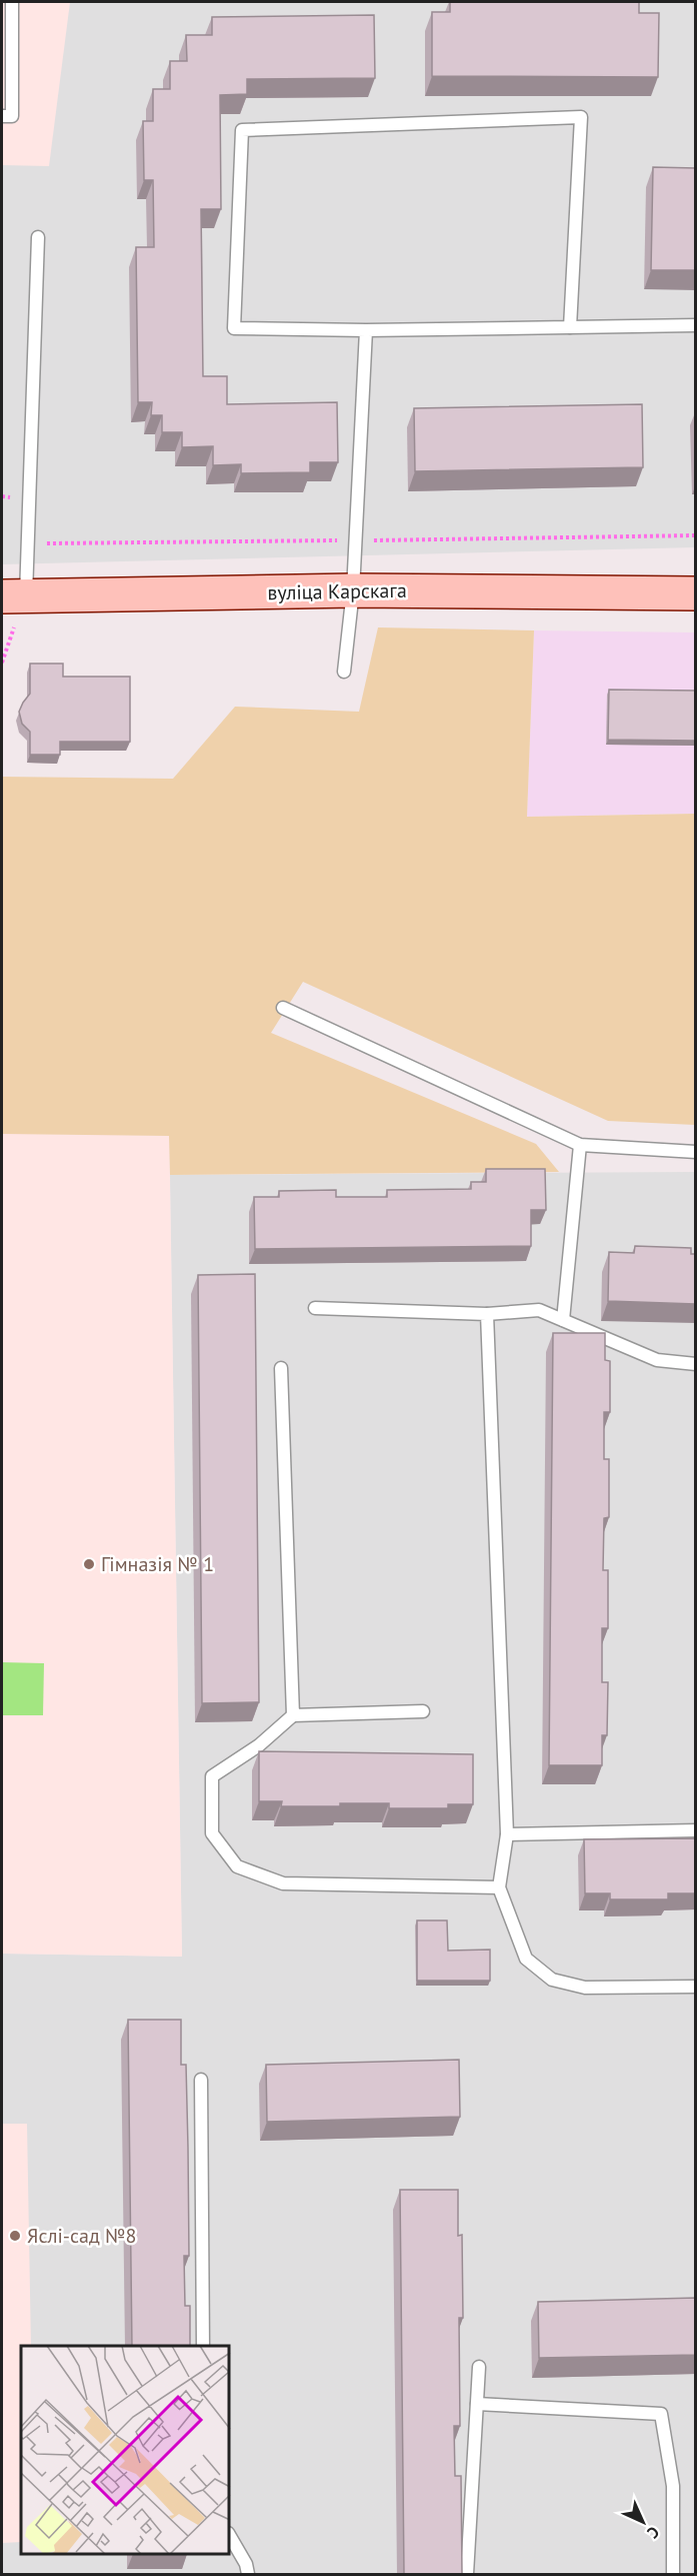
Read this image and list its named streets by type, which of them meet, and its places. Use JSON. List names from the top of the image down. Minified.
{"streets":{"street":["вуліца Карскага"]},"places":["Гімназія № 1","Яслі-сад №8"],"north":"bottom right"}
